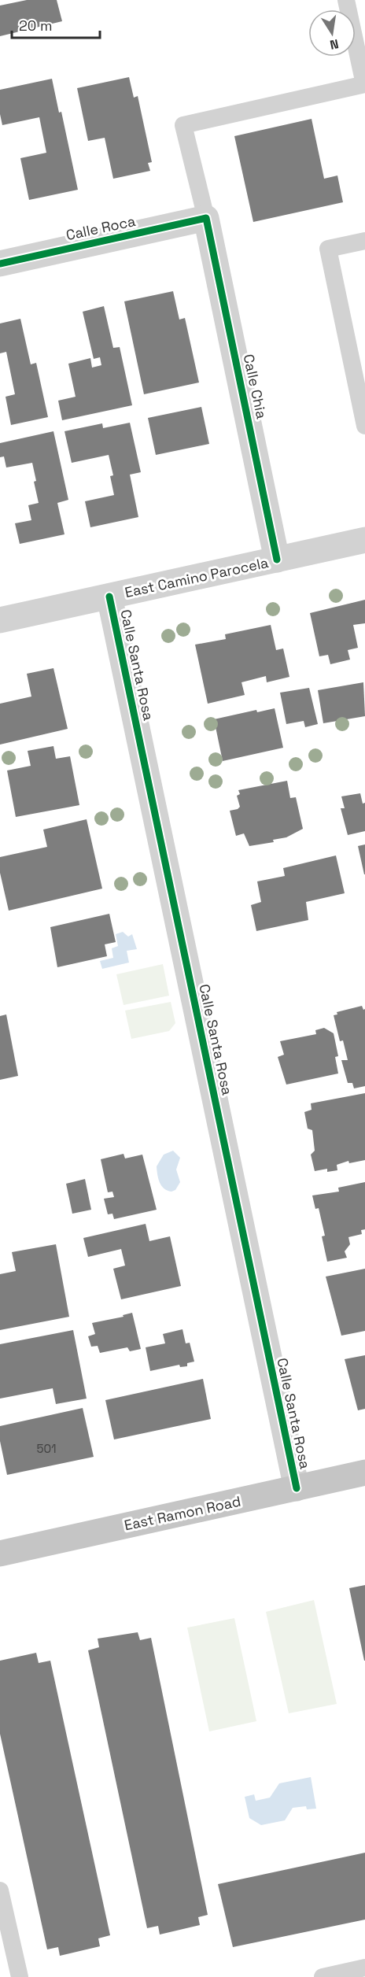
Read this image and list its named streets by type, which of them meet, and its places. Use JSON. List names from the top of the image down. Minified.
{"streets":{"main road":["East Ramon Road"],"street":["Calle Roca","Calle Chia","East Camino Parocela","Calle Santa Rosa"]},"crossings":[["Calle Roca","Calle Chia"],["Calle Chia","East Camino Parocela"],["East Camino Parocela","Calle Santa Rosa"],["Calle Santa Rosa","East Ramon Road"]],"house_numbers":["501"],"scale_bar":"20 m","north":"bottom"}
